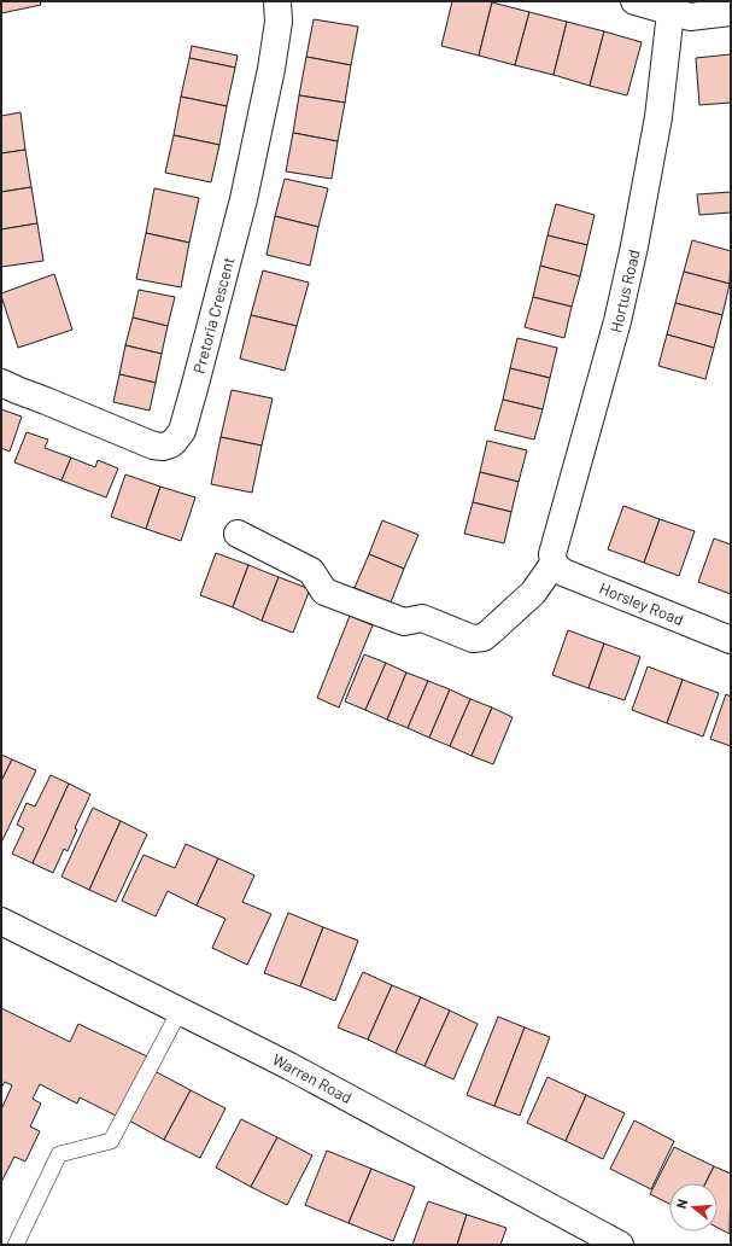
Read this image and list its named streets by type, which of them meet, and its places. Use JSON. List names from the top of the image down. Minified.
{"streets":{"street":["Hortus Road","Pretoria Crescent","Horsley Road","Warren Road"]},"crossings":[["Hortus Road","Horsley Road"]],"north":"left"}
